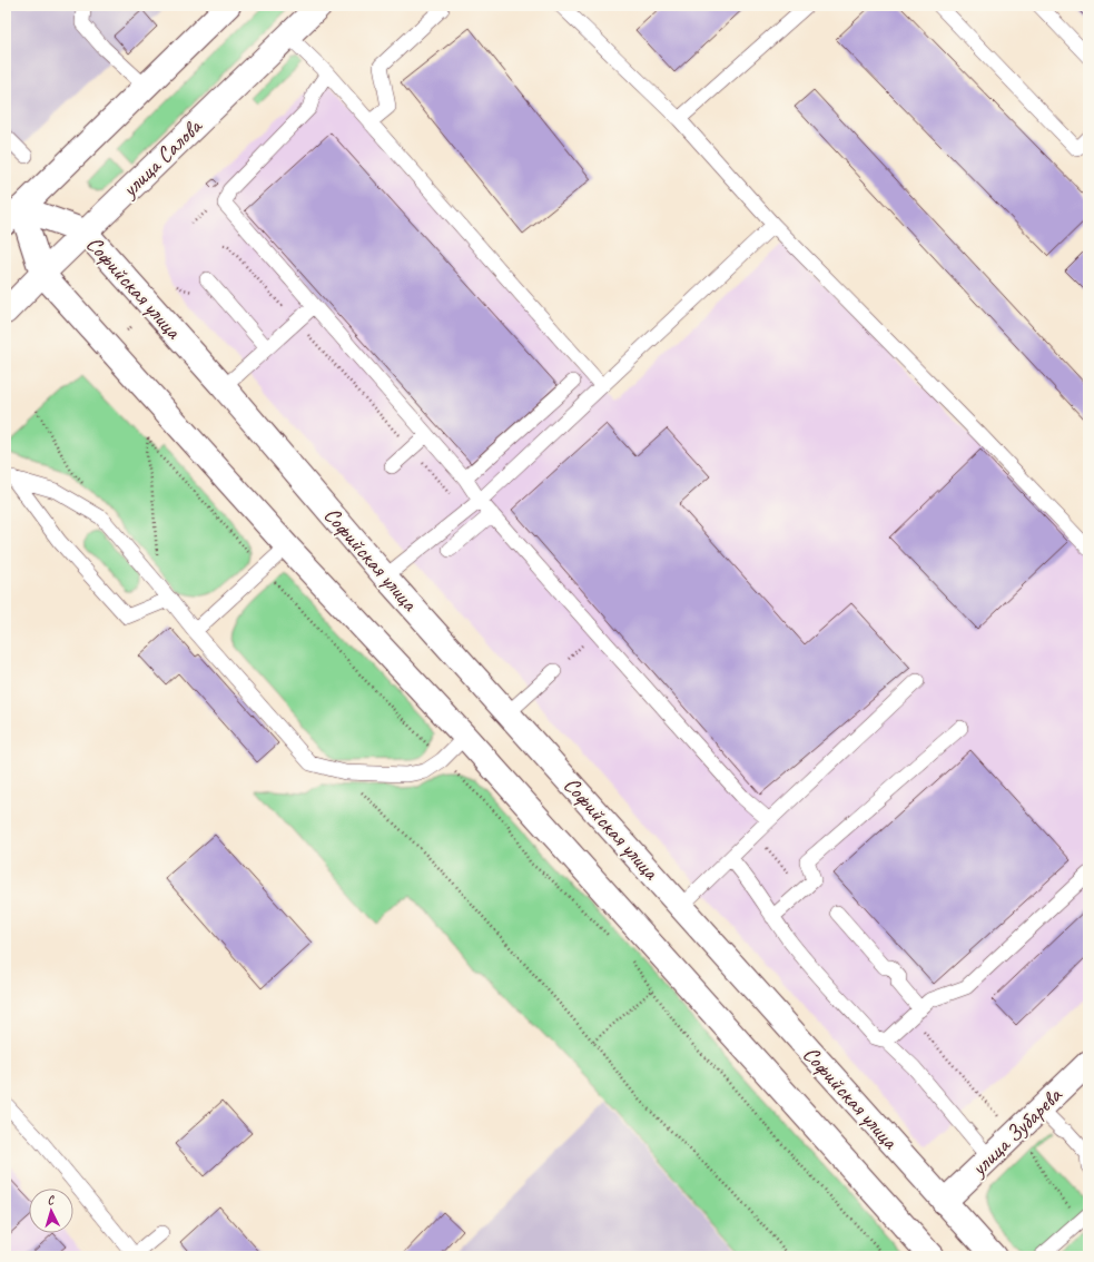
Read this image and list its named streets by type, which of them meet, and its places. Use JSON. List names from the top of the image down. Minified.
{"streets":{"main road":["улица Салова","Софийская улица","улица Зубарева"]},"crossings":[["улица Салова","Софийская улица"],["Софийская улица","улица Зубарева"]],"north":"top"}
